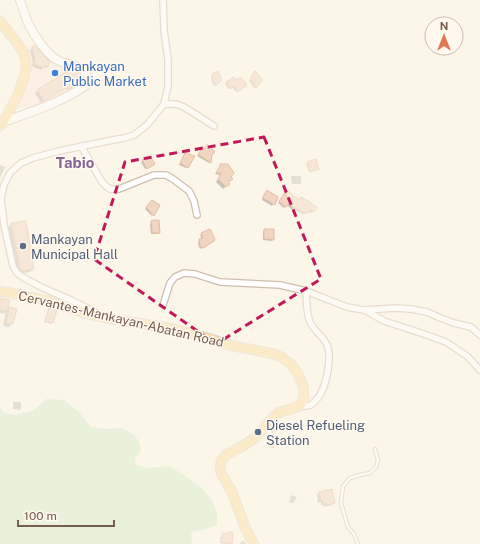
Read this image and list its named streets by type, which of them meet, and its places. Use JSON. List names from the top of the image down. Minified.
{"streets":{"main road":["Cervantes-Mankayan-Abatan Road"]},"districts":["Tabio"],"places":["Mankayan Public Market","Mankayan Municipal Hall","Diesel Refueling Station"],"scale_bar":"100 m","north":"top"}
